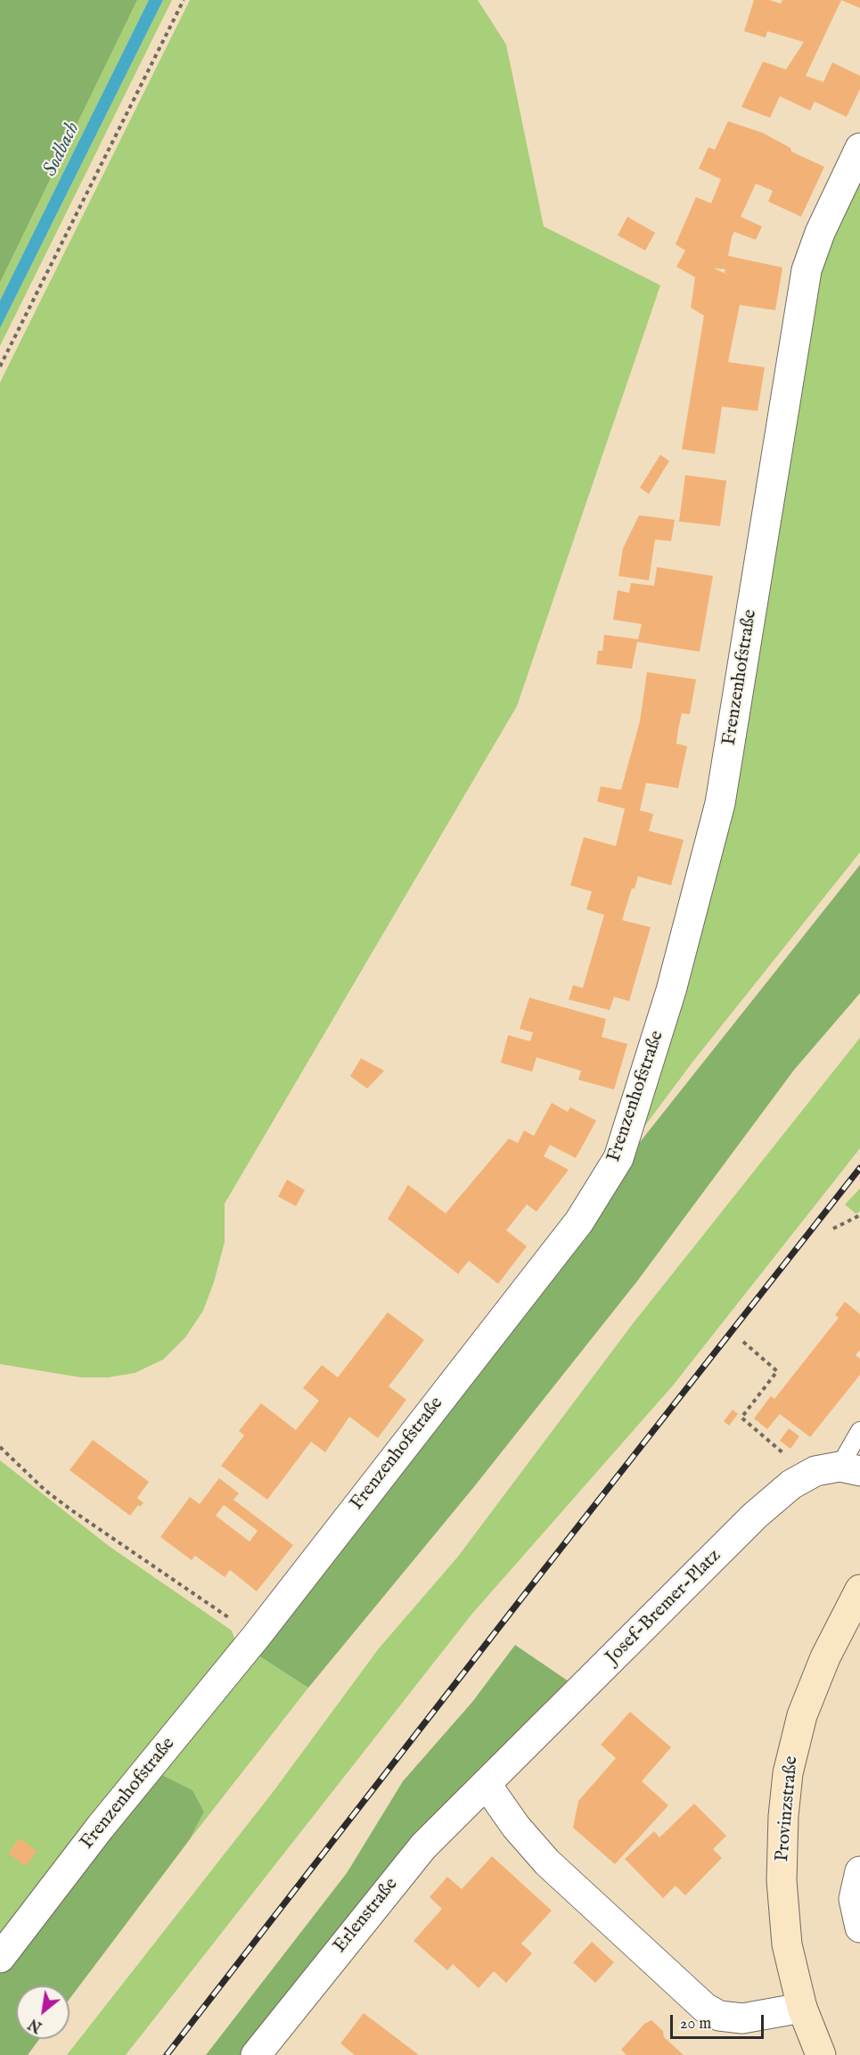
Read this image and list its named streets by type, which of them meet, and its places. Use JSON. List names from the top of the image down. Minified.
{"streets":{"street":["Frenzenhofstraße","Josef-Bremer-Platz","Provinzstraße","Erlenstraße"]},"crossings":[["Josef-Bremer-Platz","Erlenstraße"]],"water":["Sodbach"],"scale_bar":"20 m","north":"bottom left"}
